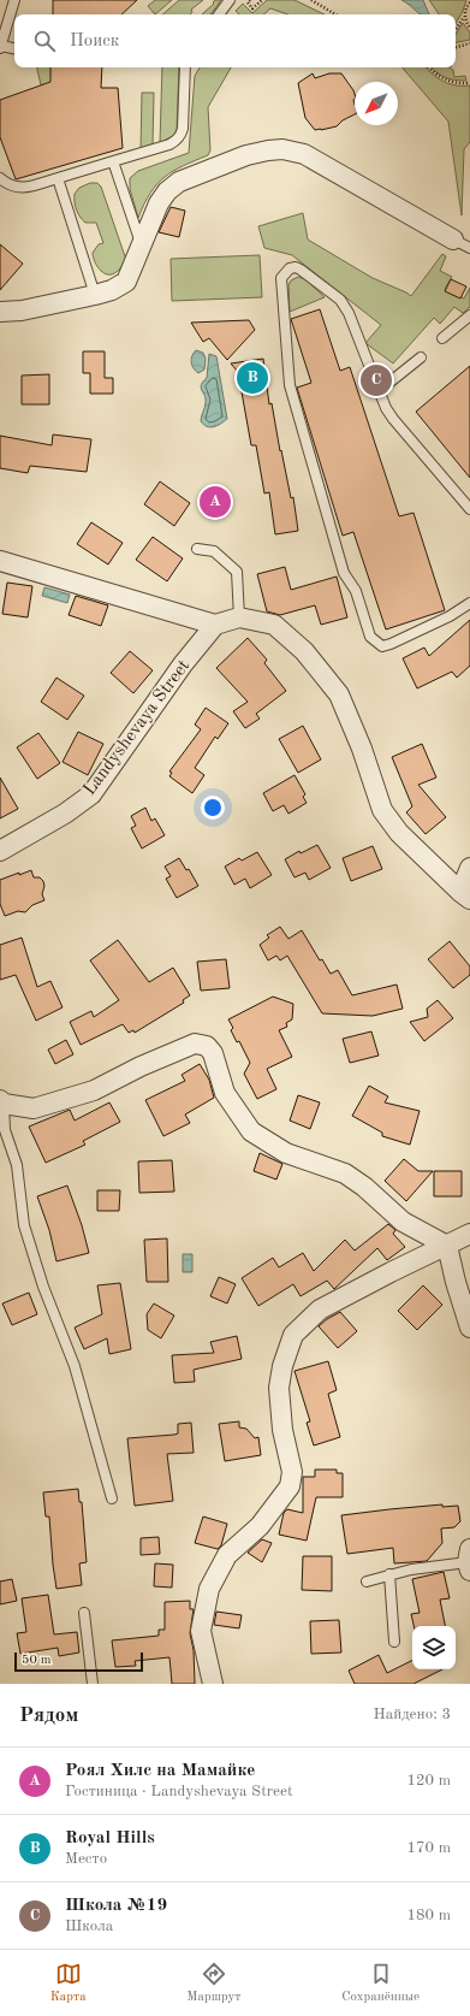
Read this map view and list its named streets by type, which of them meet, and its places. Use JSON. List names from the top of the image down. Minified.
{"streets":{"street":["Landyshevaya Street"]},"scale_bar":"50 m","north":"bottom left","page":{"search":"Поиск","pins":["B","C","A"],"scale":"50 m","heading":["Рядом","Найдено: 3"],"list":[{"mark":"A","name":"Роял Хилс на Мамайке","note":"Гостиница · Landyshevaya Street","value":"120 m"},{"mark":"B","name":"Royal Hills","note":"Место","value":"170 m"},{"mark":"C","name":"Школа №19","note":"Школа","value":"180 m"}],"nav":["Карта","Маршрут","Сохранённые"]}}
